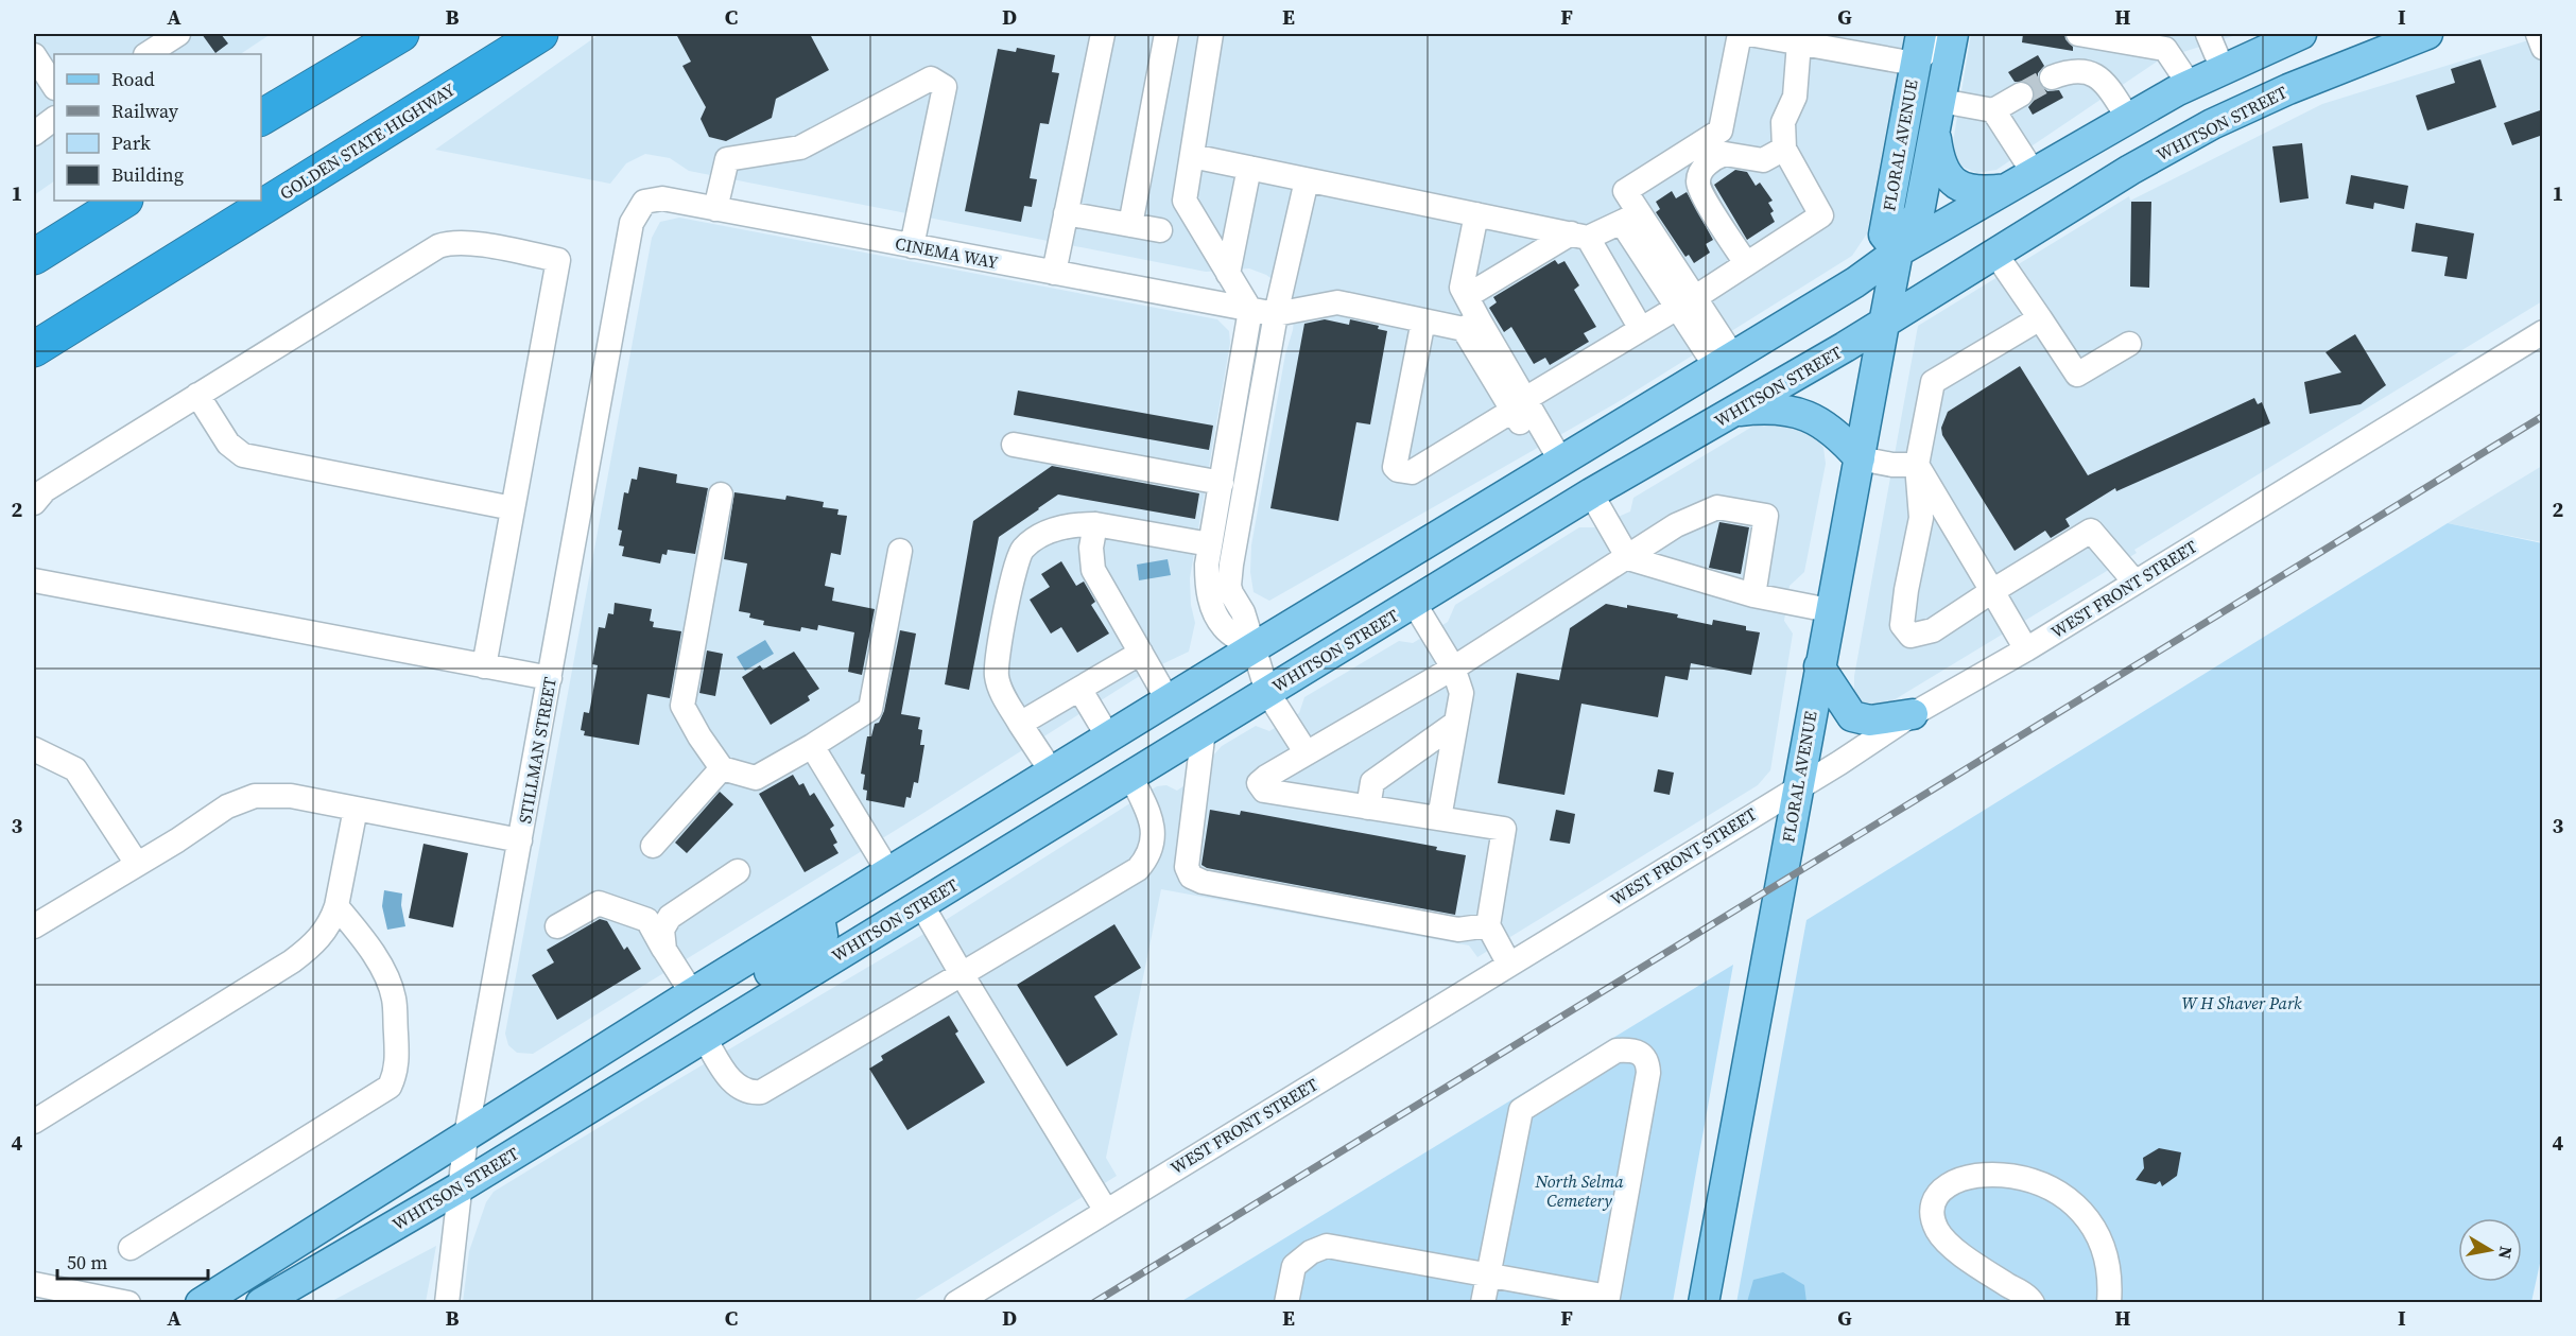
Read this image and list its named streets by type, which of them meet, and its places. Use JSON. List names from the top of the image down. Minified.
{"streets":{"highway":["GOLDEN STATE HIGHWAY"],"main road":["WHITSON STREET","FLORAL AVENUE"],"street":["CINEMA WAY","WEST FRONT STREET","STILLMAN STREET"]},"crossings":[["WHITSON STREET","FLORAL AVENUE"],["WHITSON STREET","STILLMAN STREET"],["FLORAL AVENUE","WEST FRONT STREET"],["CINEMA WAY","STILLMAN STREET"]],"parks":["W H Shaver Park","North Selma Cemetery"],"legend":["Road","Railway","Park","Building"],"scale_bar":"50 m","north":"right","grid":{"columns":["A","B","C","D","E","F","G","H","I"],"rows":["1","2","3","4"]}}
